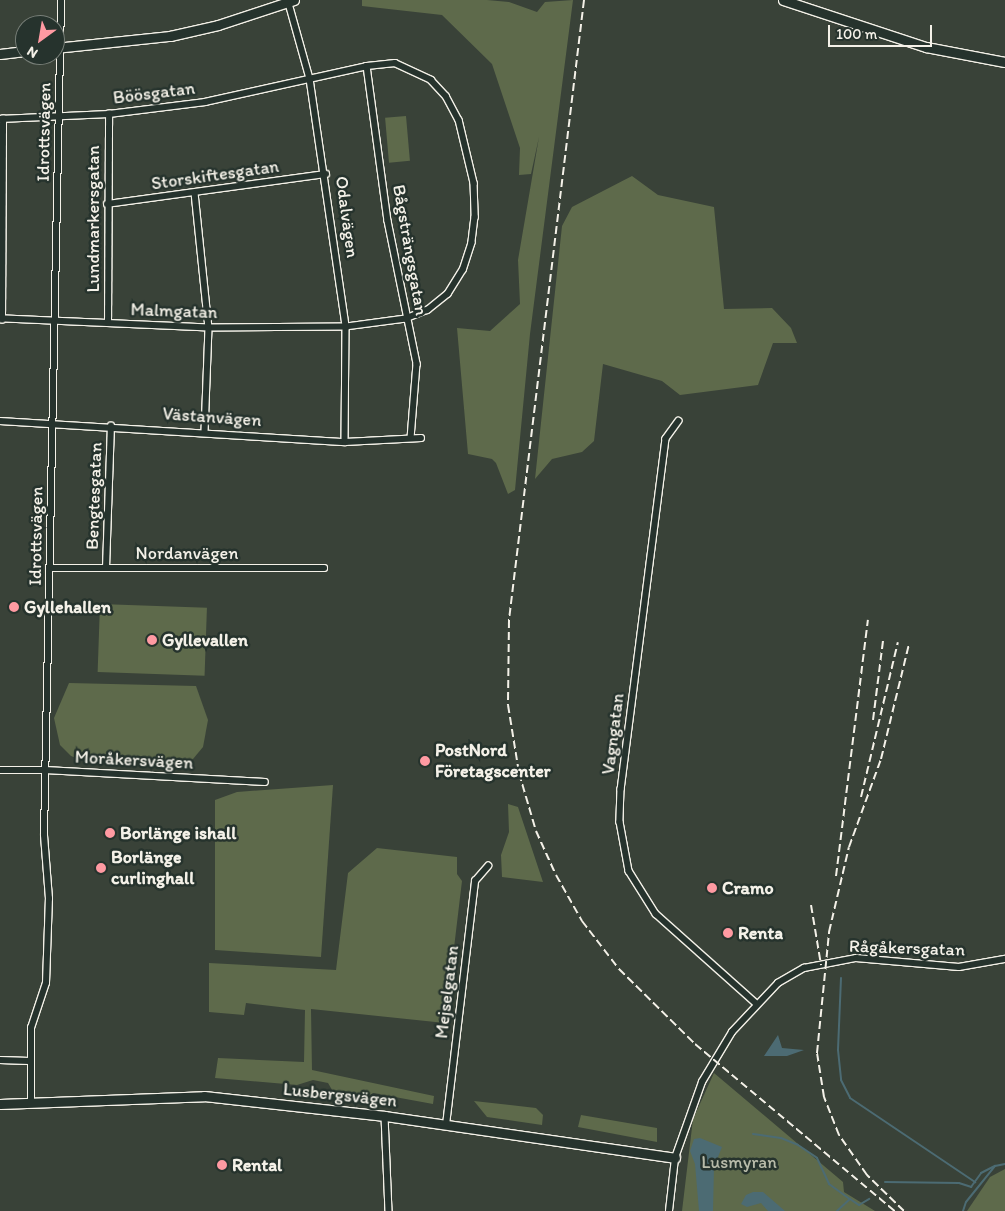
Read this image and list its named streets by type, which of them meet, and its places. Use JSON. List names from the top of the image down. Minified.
{"streets":{"street":["Böösgatan","Idrottsvägen","Storskiftesgatan","Odalvägen","Lundmarkersgatan","Bågsträngsgatan","Malmgatan","Västanvägen","Bengtesgatan","Nordanvägen","Vagngatan","Moråkersvägen","Rågåkersgatan","Mejselgatan","Lusbergsvägen"]},"crossings":[["Böösgatan","Idrottsvägen"],["Böösgatan","Odalvägen"],["Böösgatan","Lundmarkersgatan"],["Böösgatan","Bågsträngsgatan"],["Böösgatan","Malmgatan"],["Idrottsvägen","Malmgatan"],["Idrottsvägen","Västanvägen"],["Idrottsvägen","Nordanvägen"],["Idrottsvägen","Moråkersvägen"],["Idrottsvägen","Lusbergsvägen"],["Storskiftesgatan","Odalvägen"],["Storskiftesgatan","Lundmarkersgatan"],["Odalvägen","Malmgatan"],["Odalvägen","Västanvägen"],["Lundmarkersgatan","Malmgatan"],["Bågsträngsgatan","Malmgatan"],["Bågsträngsgatan","Västanvägen"],["Västanvägen","Bengtesgatan"],["Bengtesgatan","Nordanvägen"],["Vagngatan","Rågåkersgatan"],["Rågåkersgatan","Lusbergsvägen"],["Mejselgatan","Lusbergsvägen"]],"parks":["Lusmyran"],"places":["Gyllehallen","Gyllevallen","PostNord Företagscenter","Borlänge ishall","Borlänge curlinghall","Cramo","Renta","Rental"],"scale_bar":"100 m","north":"bottom left"}
